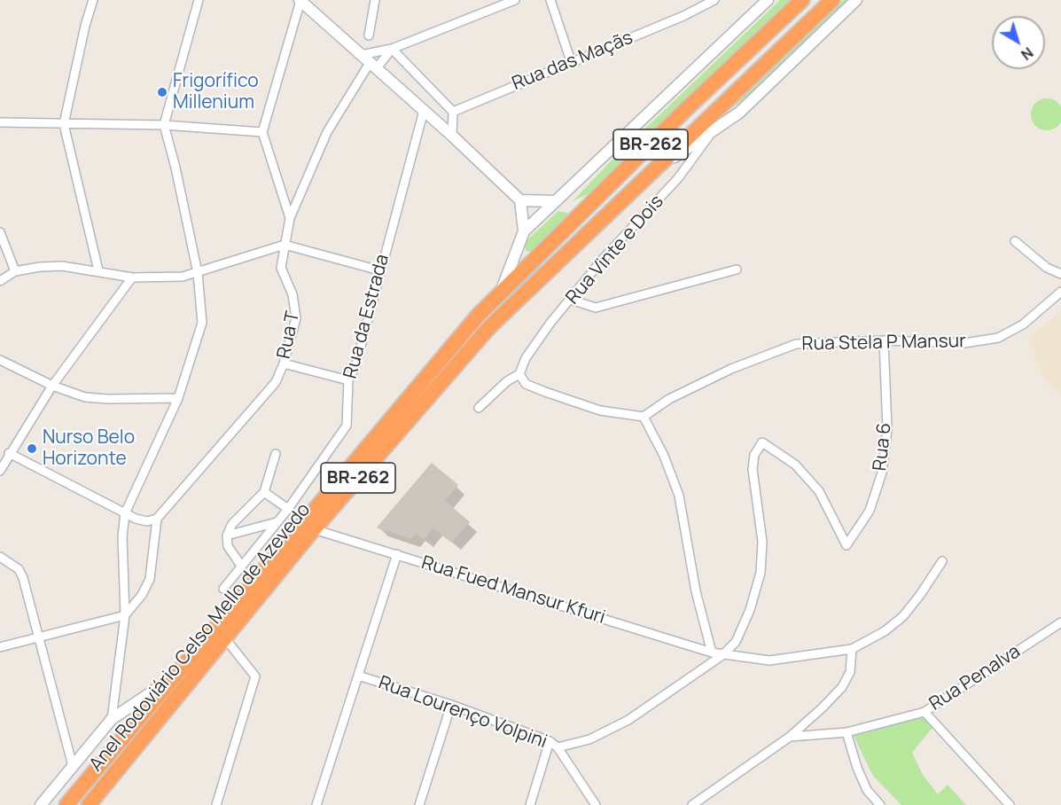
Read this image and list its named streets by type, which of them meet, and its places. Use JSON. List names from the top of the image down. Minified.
{"streets":{"highway":["BR-262","Anel Rodoviário Celso Mello de Azevedo"],"street":["Rua das Maçãs","Rua Vinte e Dois","Rua da Estrada","Rua T","Rua Stela P Mansur","Rua 6","Rua Fued Mansur Kfuri","Rua Penalva","Rua Lourenço Volpini"]},"crossings":[["Rua Vinte e Dois","Anel Rodoviário Celso Mello de Azevedo"],["Rua Stela P Mansur","Rua 6"],["Rua 6","Rua Lourenço Volpini"],["Rua Fued Mansur Kfuri","Anel Rodoviário Celso Mello de Azevedo"],["Rua Fued Mansur Kfuri","Rua Lourenço Volpini"]],"places":["Frigorífico Millenium","Nurso Belo Horizonte"],"north":"bottom right"}
